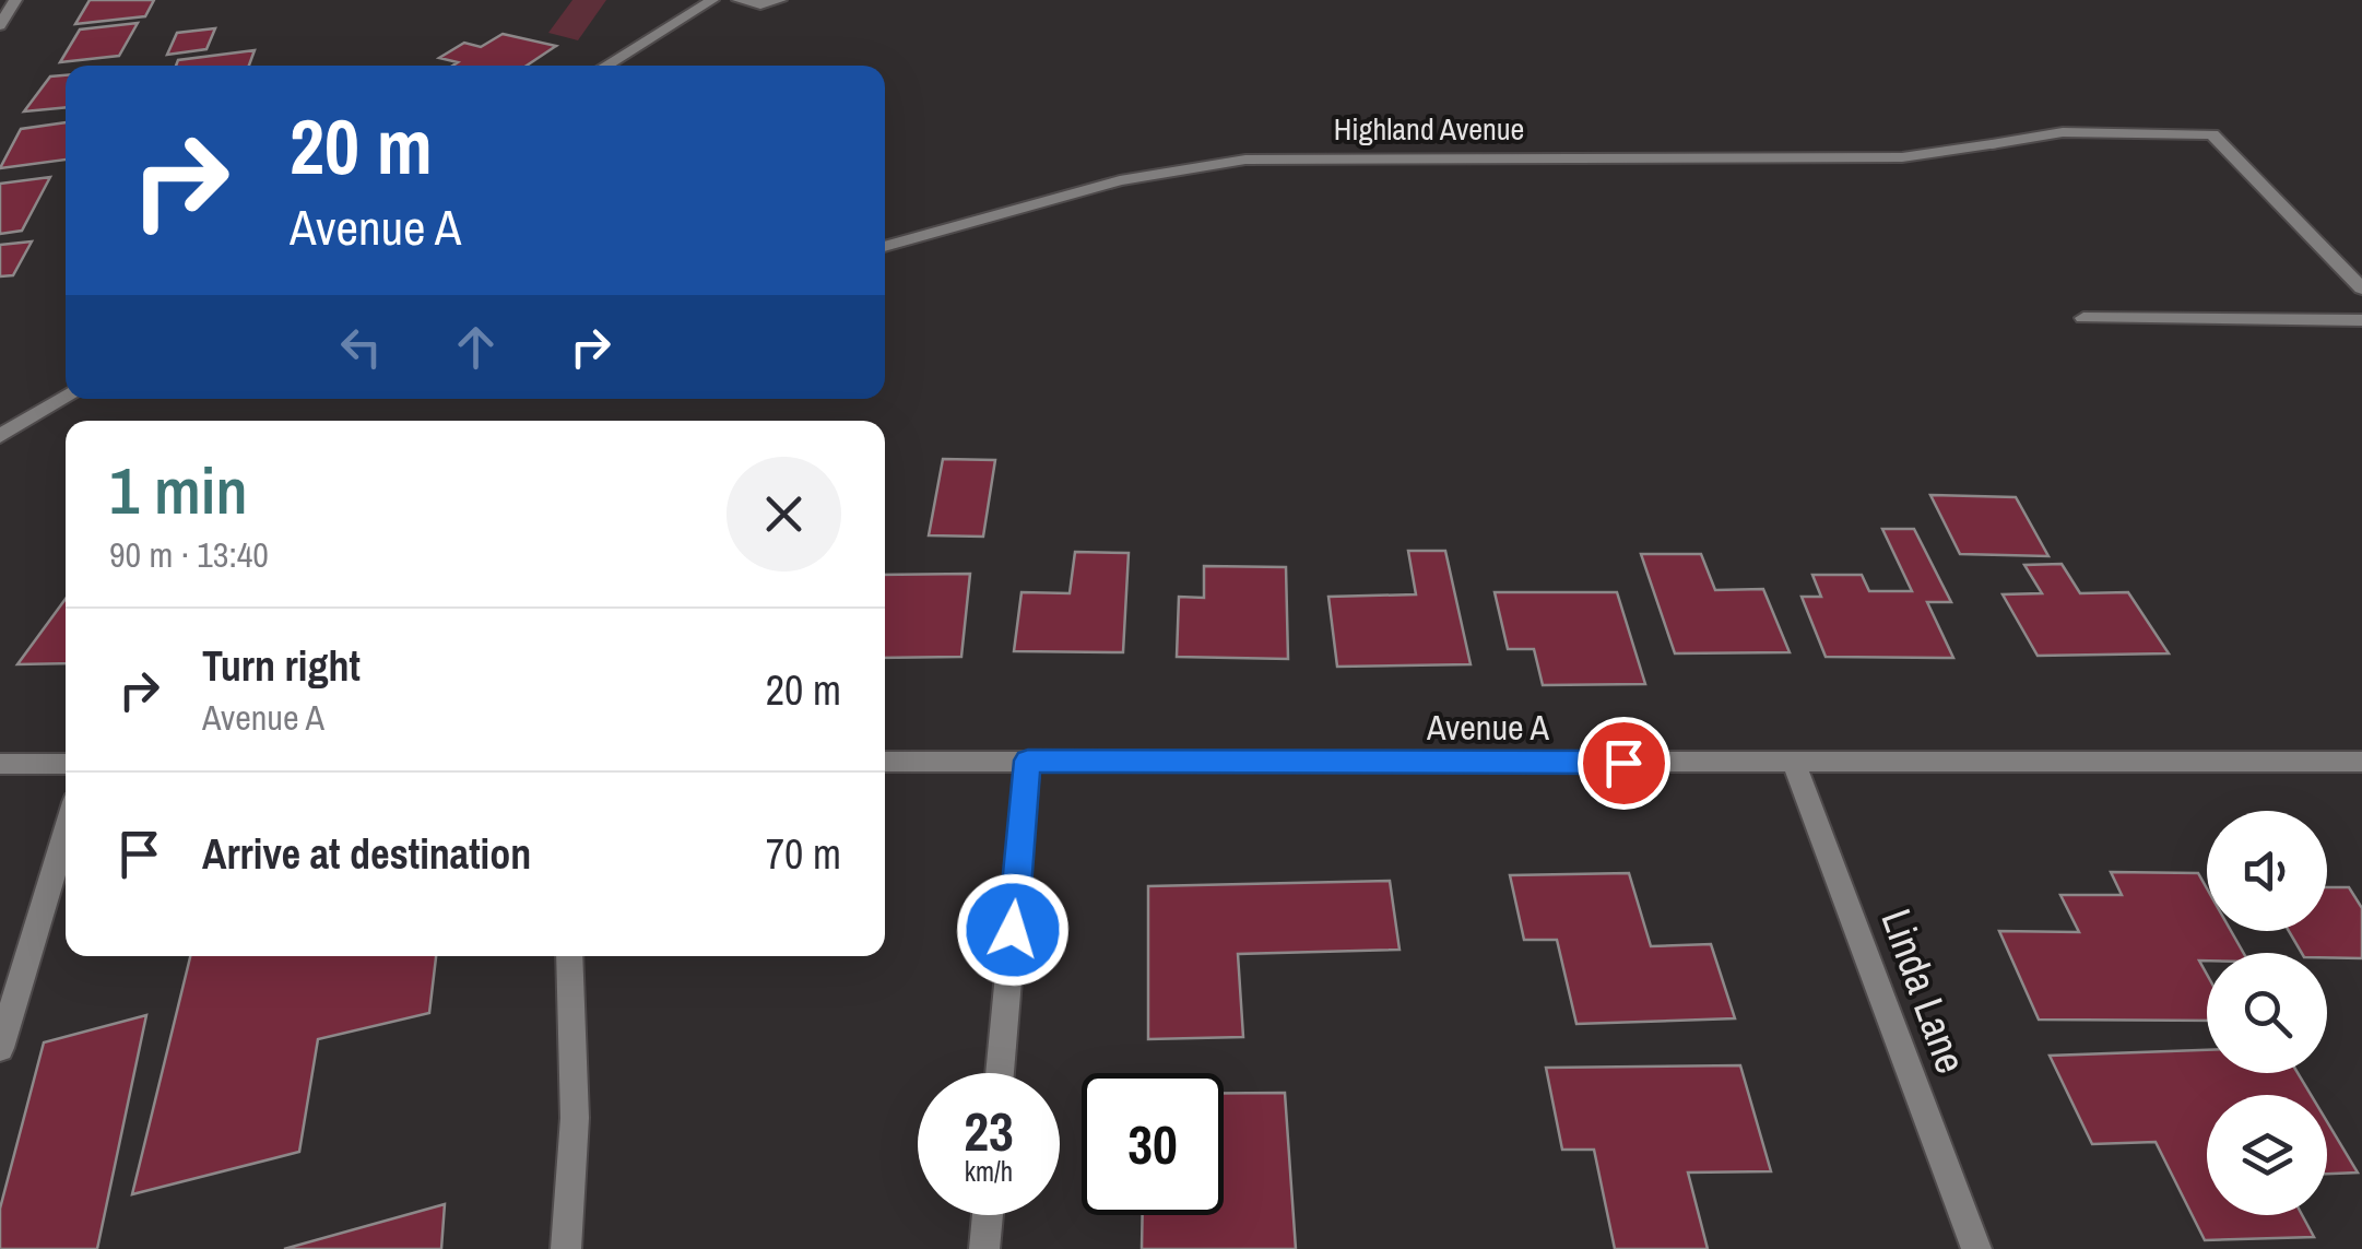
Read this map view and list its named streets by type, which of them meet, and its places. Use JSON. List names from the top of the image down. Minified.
{"streets":{"street":["Highland Avenue","Avenue A","Linda Lane"]},"crossings":[["Avenue A","Linda Lane"]],"page":{"turn":["20 m","Avenue A"],"heading":["1 min","90 m · 13:40"],"list":[{"name":"Turn right","note":"Avenue A","value":"20 m"},{"name":"Arrive at destination","value":"70 m"}],"speed":"23 km/h","limit":"30"}}
